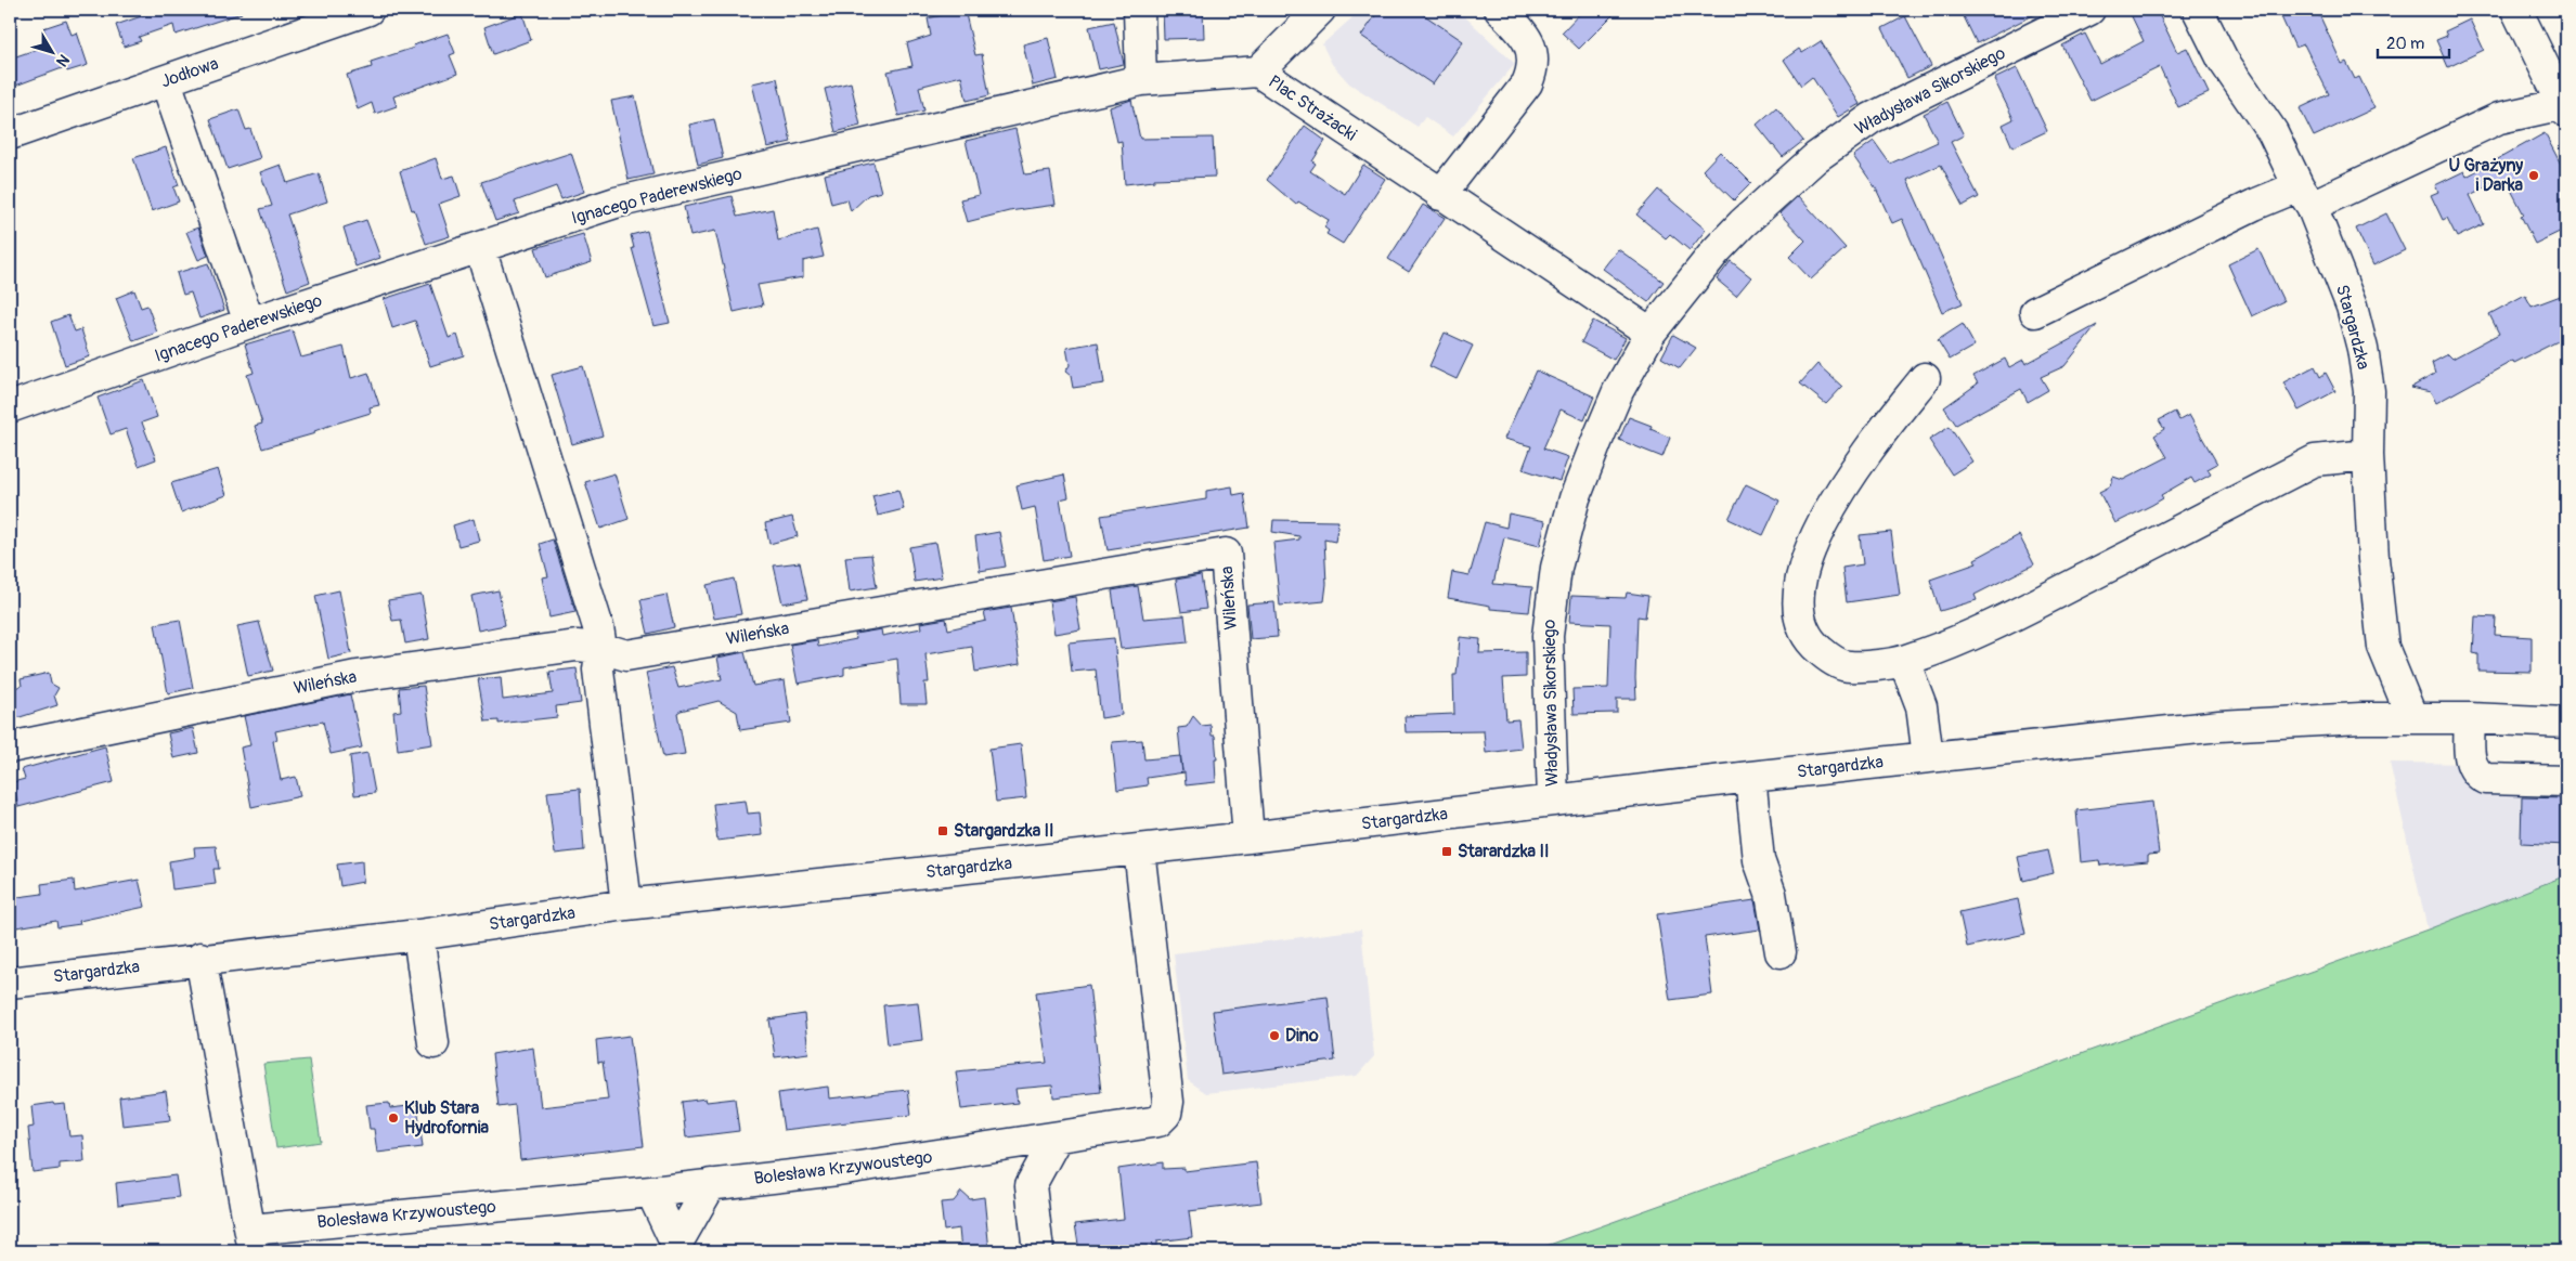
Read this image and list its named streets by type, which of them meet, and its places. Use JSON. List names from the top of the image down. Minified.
{"streets":{"street":["Jodłowa","Władysława Sikorskiego","Plac Strażacki","Ignacego Paderewskiego","Stargardzka","Wileńska","Bolesława Krzywoustego"]},"crossings":[["Władysława Sikorskiego","Plac Strażacki"],["Władysława Sikorskiego","Stargardzka"],["Plac Strażacki","Ignacego Paderewskiego"],["Stargardzka","Wileńska"],["Stargardzka","Bolesława Krzywoustego"]],"places":{"other":["U Grażyny i Darka","Dino","Klub Stara Hydrofornia"],"transit":["Stargardzka II","Starardzka II"]},"scale_bar":"20 m","north":"bottom right"}
